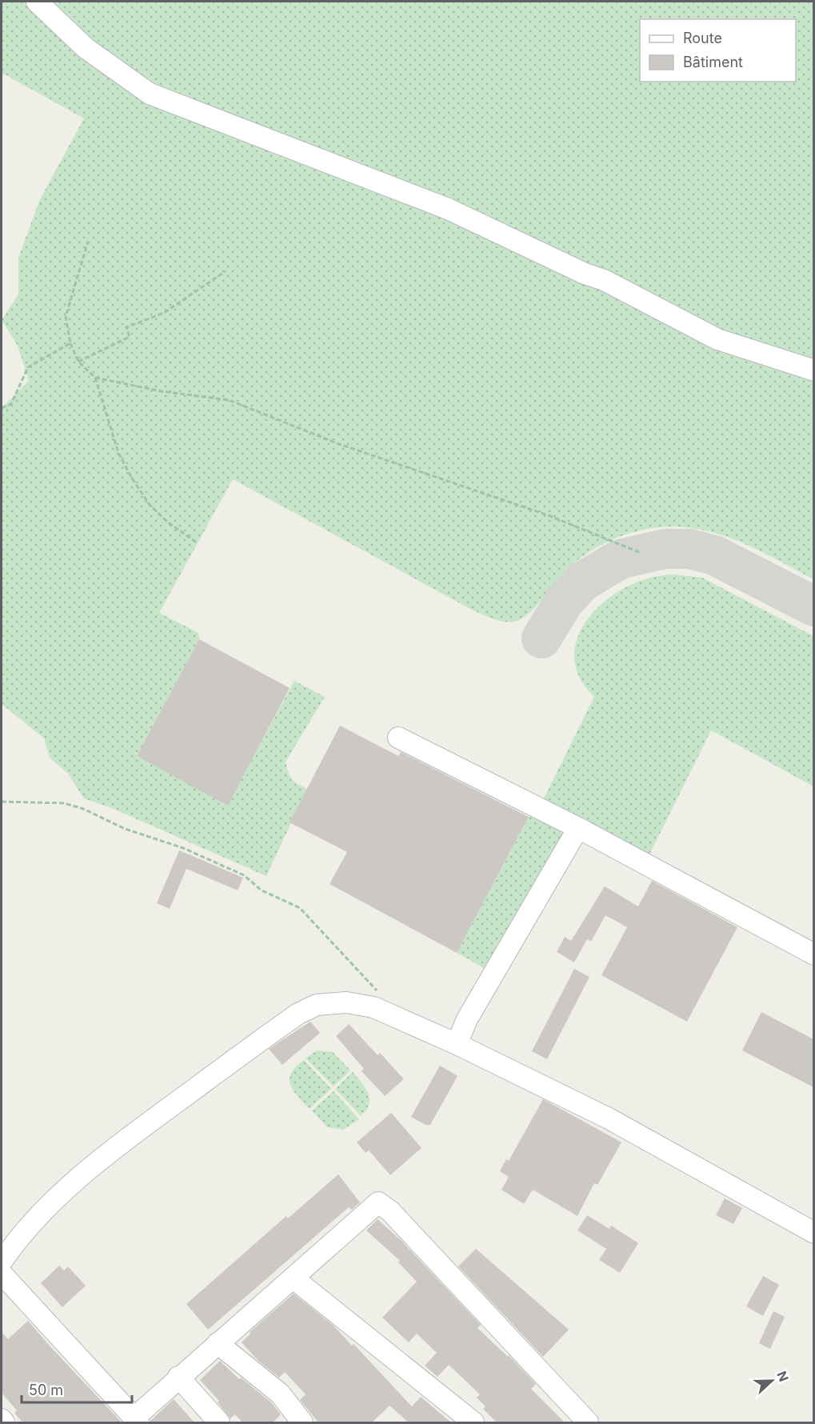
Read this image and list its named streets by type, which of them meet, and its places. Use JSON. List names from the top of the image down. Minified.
{"legend":["Route","Bâtiment"],"scale_bar":"50 m","north":"right"}
